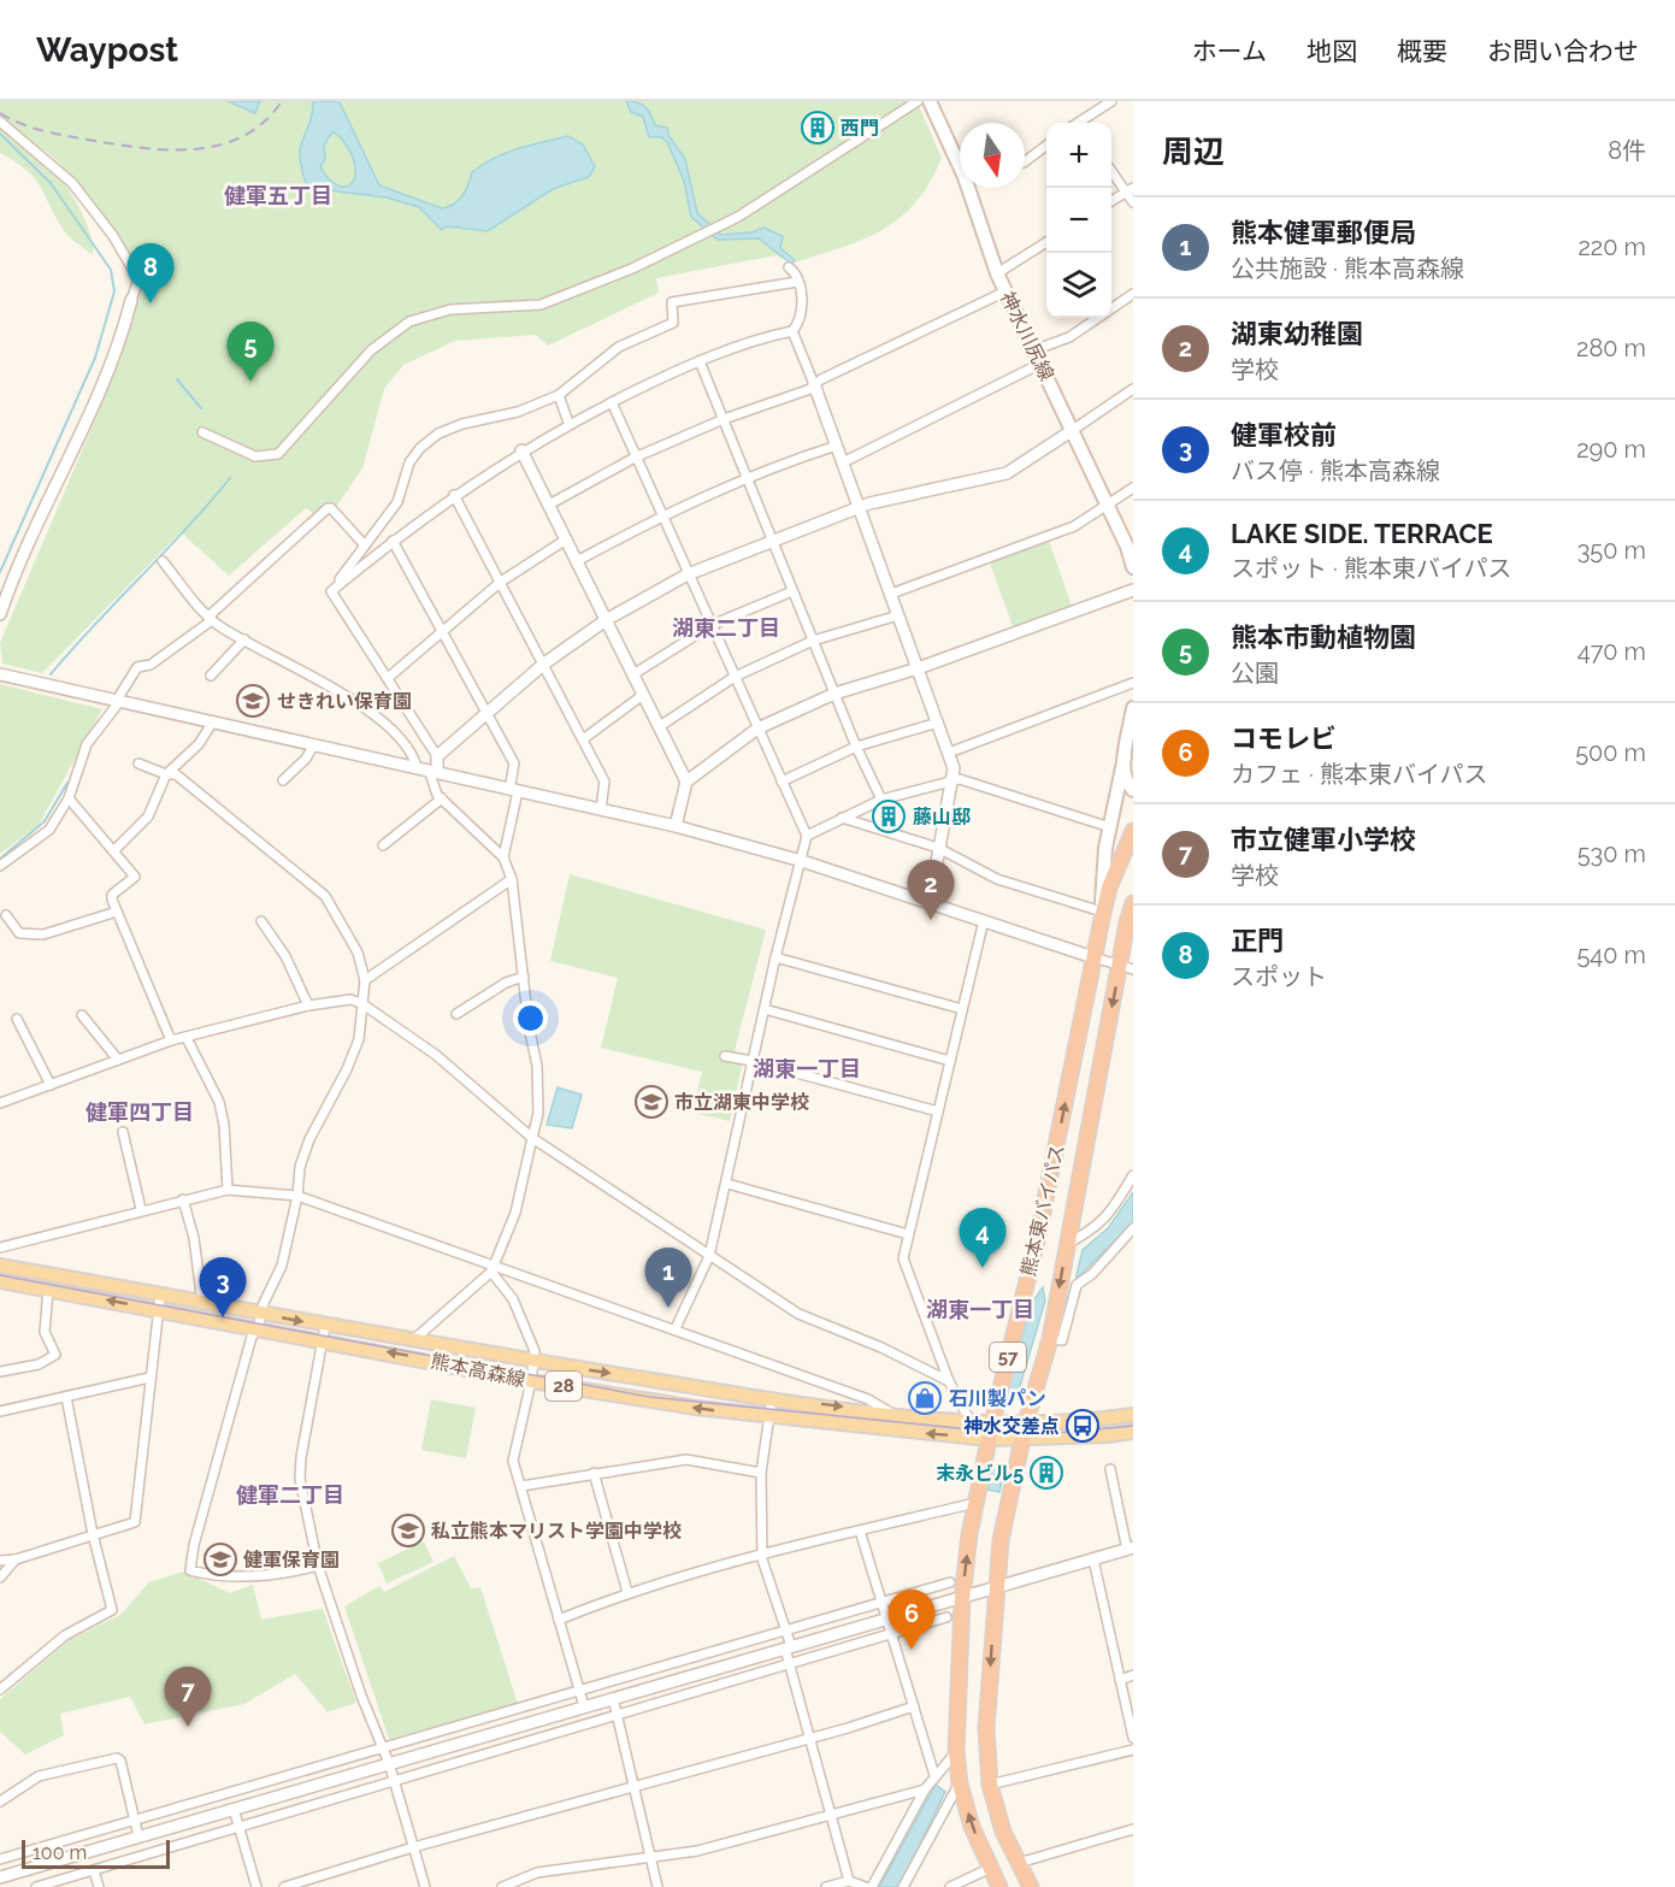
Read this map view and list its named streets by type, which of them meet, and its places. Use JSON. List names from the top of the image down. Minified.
{"streets":{"highway":["熊本東バイパス","57"],"main road":["神水川尻線","熊本高森線","28"]},"crossings":[["熊本東バイパス","熊本高森線"]],"districts":["健軍五丁目","湖東二丁目","湖東一丁目","健軍四丁目","湖東一丁目","健軍二丁目"],"places":{"building":["西門","藤山邸","末永ビル5"],"school or university":["せきれい保育園","市立湖東中学校","私立熊本マリスト学園中学校","健軍保育園"],"shop":["石川製パン"],"bus stop":["神水交差点"]},"scale_bar":"100 m","north":"bottom","page":{"header":"Waypost","nav":["ホーム","地図","概要","お問い合わせ"],"heading":["周辺","8件"],"map_buttons":["+","−"],"list":[{"mark":"1","name":"熊本健軍郵便局","note":"公共施設 · 熊本高森線","value":"220 m"},{"mark":"2","name":"湖東幼稚園","note":"学校","value":"280 m"},{"mark":"3","name":"健軍校前","note":"バス停 · 熊本高森線","value":"290 m"},{"mark":"4","name":"LAKE SIDE. TERRACE","note":"スポット · 熊本東バイパス","value":"350 m"},{"mark":"5","name":"熊本市動植物園","note":"公園","value":"470 m"},{"mark":"6","name":"コモレビ","note":"カフェ · 熊本東バイパス","value":"500 m"},{"mark":"7","name":"市立健軍小学校","note":"学校","value":"530 m"},{"mark":"8","name":"正門","note":"スポット","value":"540 m"}],"pins":["8","5","2","4","1","3","6","7"],"scale":"100 m"}}
